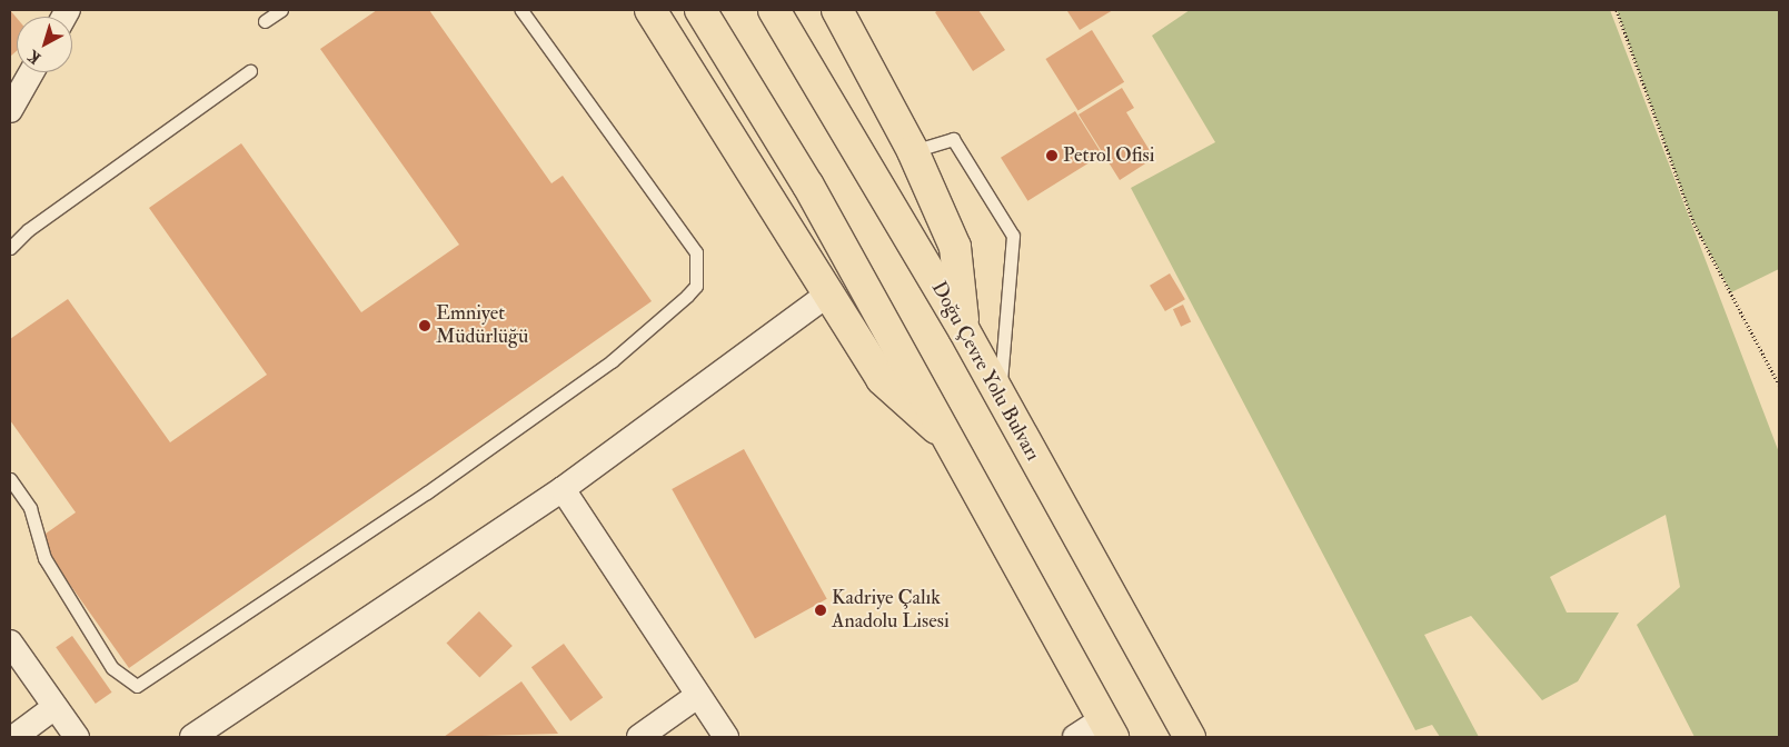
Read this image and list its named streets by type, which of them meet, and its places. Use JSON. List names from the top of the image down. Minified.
{"streets":{"highway":["Doğu Çevre Yolu Bulvarı"]},"places":["Petrol Ofisi","Emniyet Müdürlüğü","Kadriye Çalık Anadolu Lisesi"],"north":"bottom left"}
